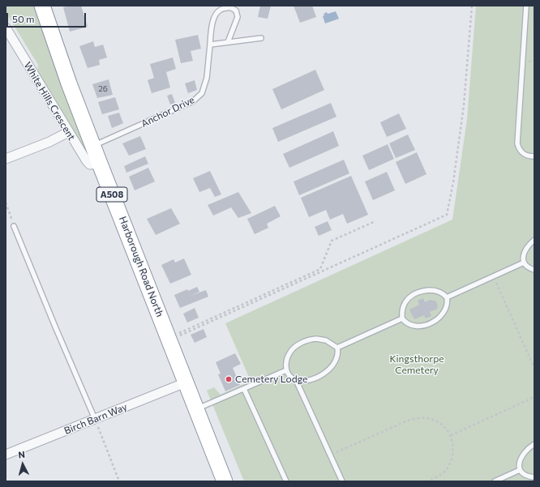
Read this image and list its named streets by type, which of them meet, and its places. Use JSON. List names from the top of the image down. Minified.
{"streets":{"highway":["A508","Harborough Road North"],"street":["White Hills Crescent","Birch Barn Way"],"lane":["Anchor Drive"]},"crossings":[["White Hills Crescent","Harborough Road North"],["Anchor Drive","Harborough Road North"],["A508","Harborough Road North"],["A508","Birch Barn Way"],["Harborough Road North","Birch Barn Way"]],"parks":["Kingsthorpe Cemetery"],"places":["Cemetery Lodge"],"house_numbers":["26"],"scale_bar":"50 m","north":"top"}
